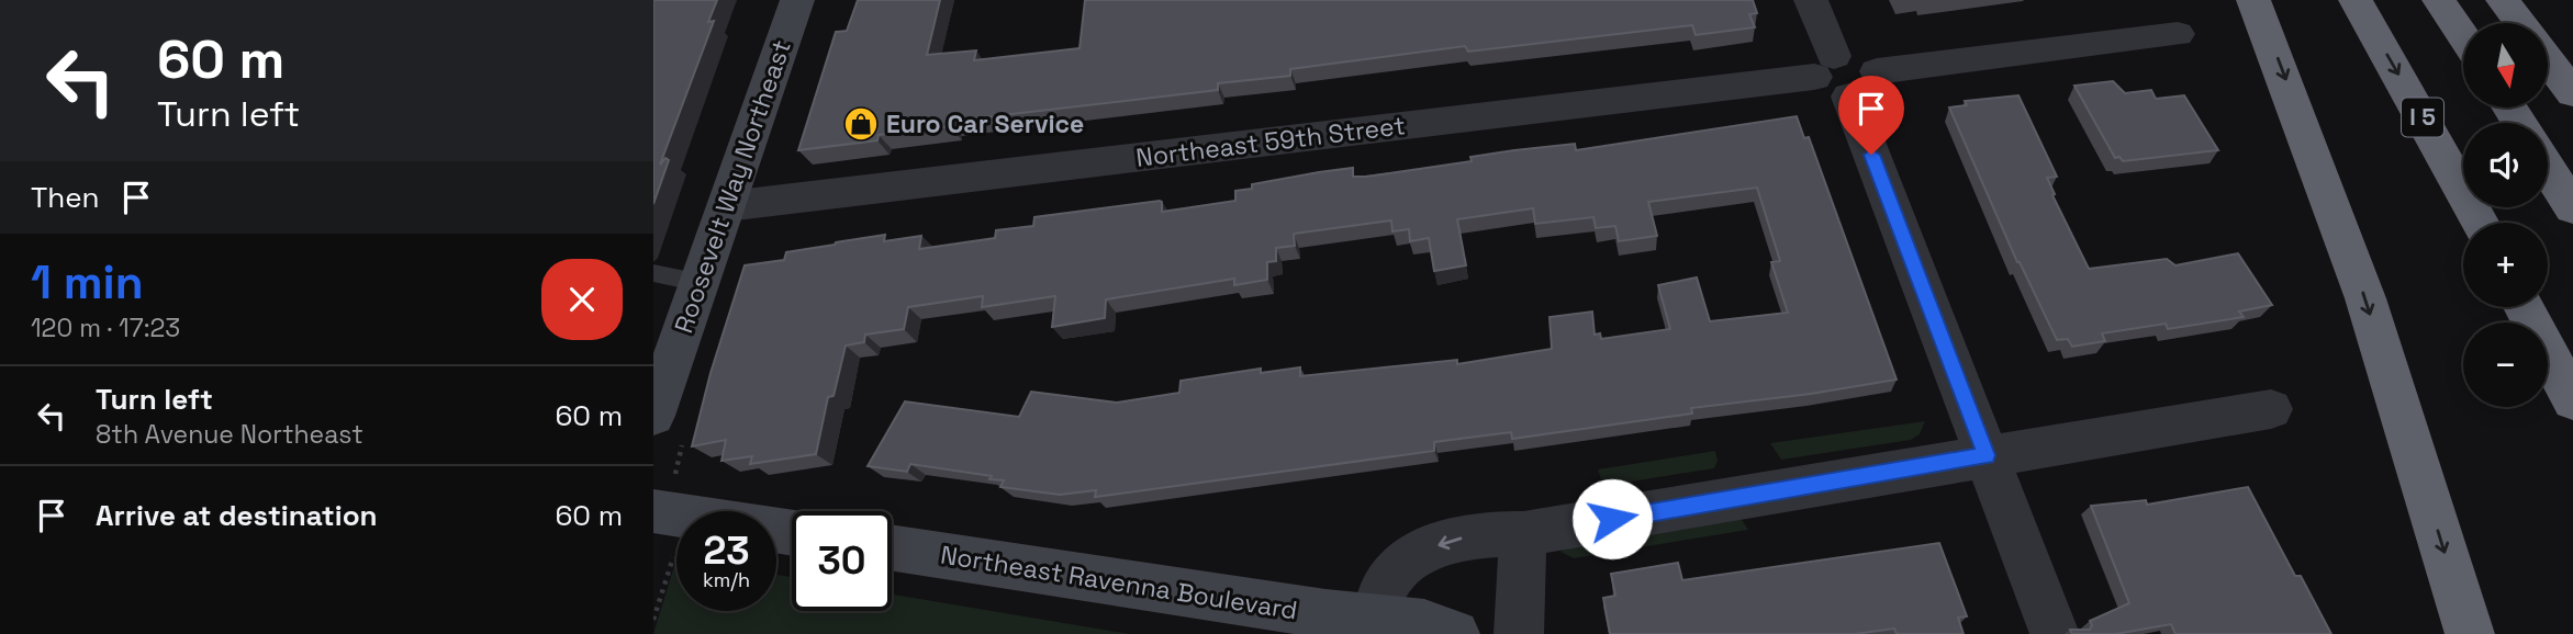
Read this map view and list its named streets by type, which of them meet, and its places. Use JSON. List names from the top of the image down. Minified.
{"streets":{"highway":["I 5"],"main road":["Roosevelt Way Northeast","Northeast Ravenna Boulevard"],"street":["Northeast 59th Street"]},"crossings":[["Northeast 59th Street","Roosevelt Way Northeast"]],"places":{"shop":["Euro Car Service"]},"north":"bottom","page":{"turn":["60 m","Turn left"],"map_buttons":["+","−"],"then":"Then","heading":["1 min","120 m · 17:23"],"list":[{"name":"Turn left","note":"8th Avenue Northeast","value":"60 m"},{"name":"Arrive at destination","value":"60 m"}],"speed":"23 km/h","limit":"30"}}
